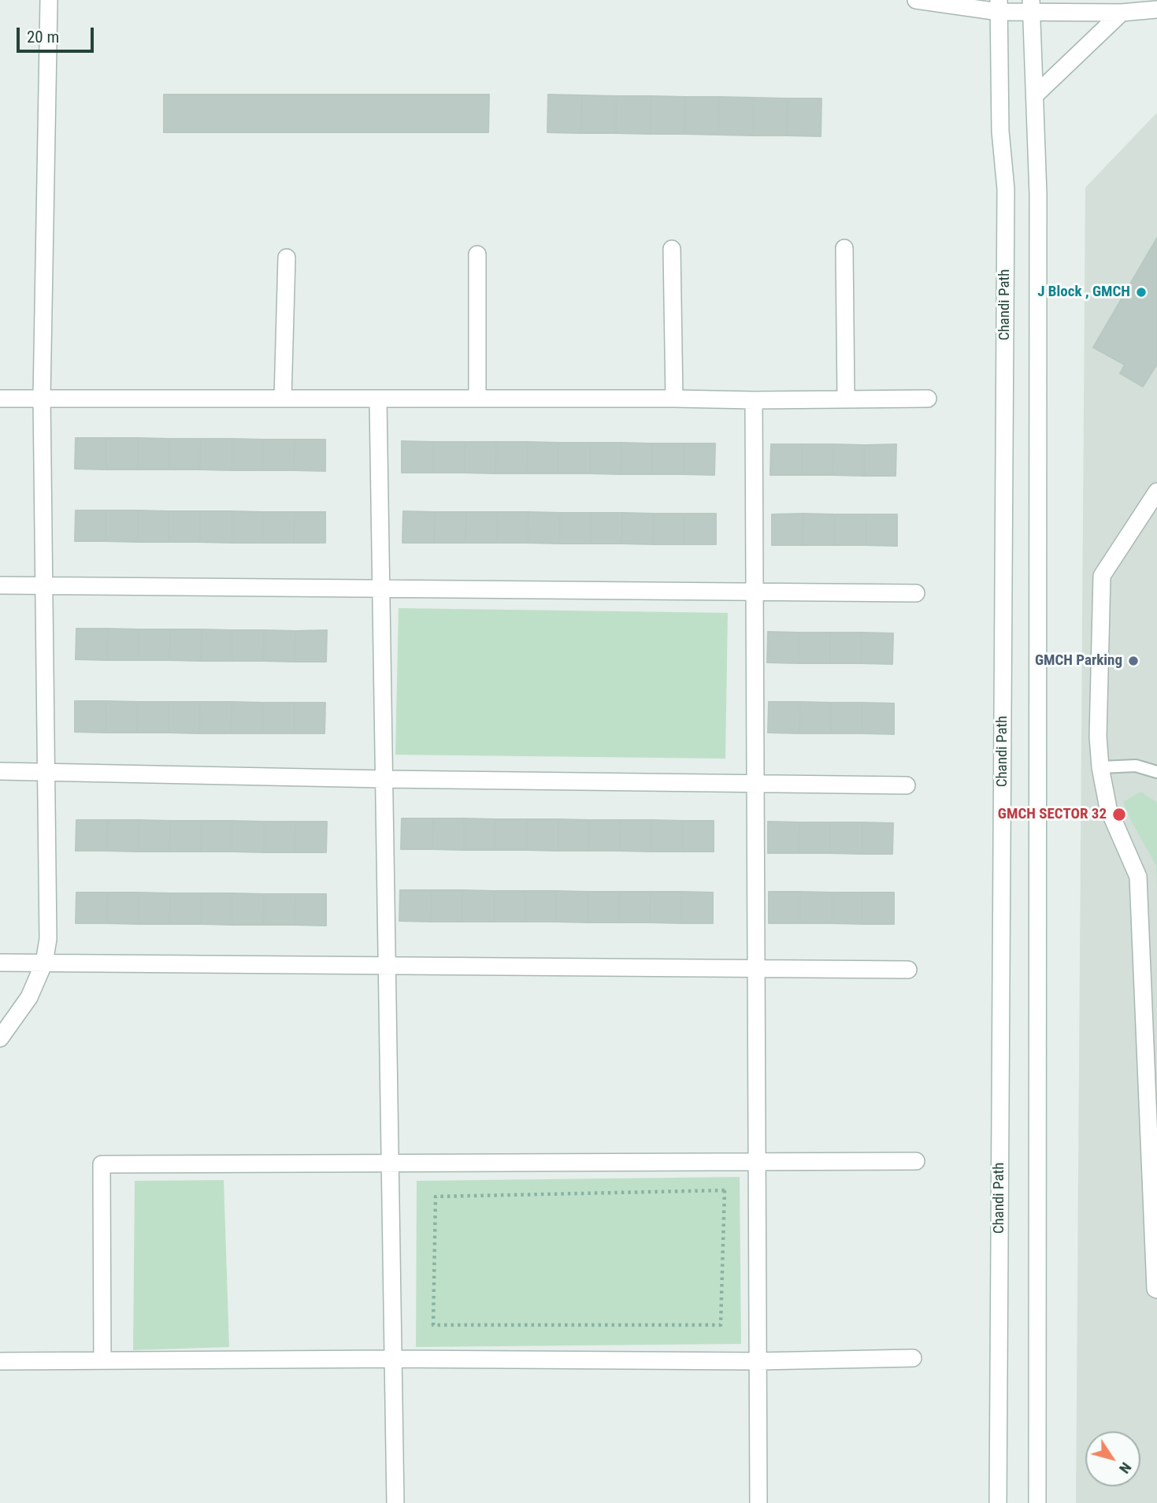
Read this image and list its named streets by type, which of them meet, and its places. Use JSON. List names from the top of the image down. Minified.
{"streets":{"street":["Chandi Path"]},"places":["J Block , GMCH","GMCH Parking","GMCH SECTOR 32"],"scale_bar":"20 m","north":"bottom right"}
